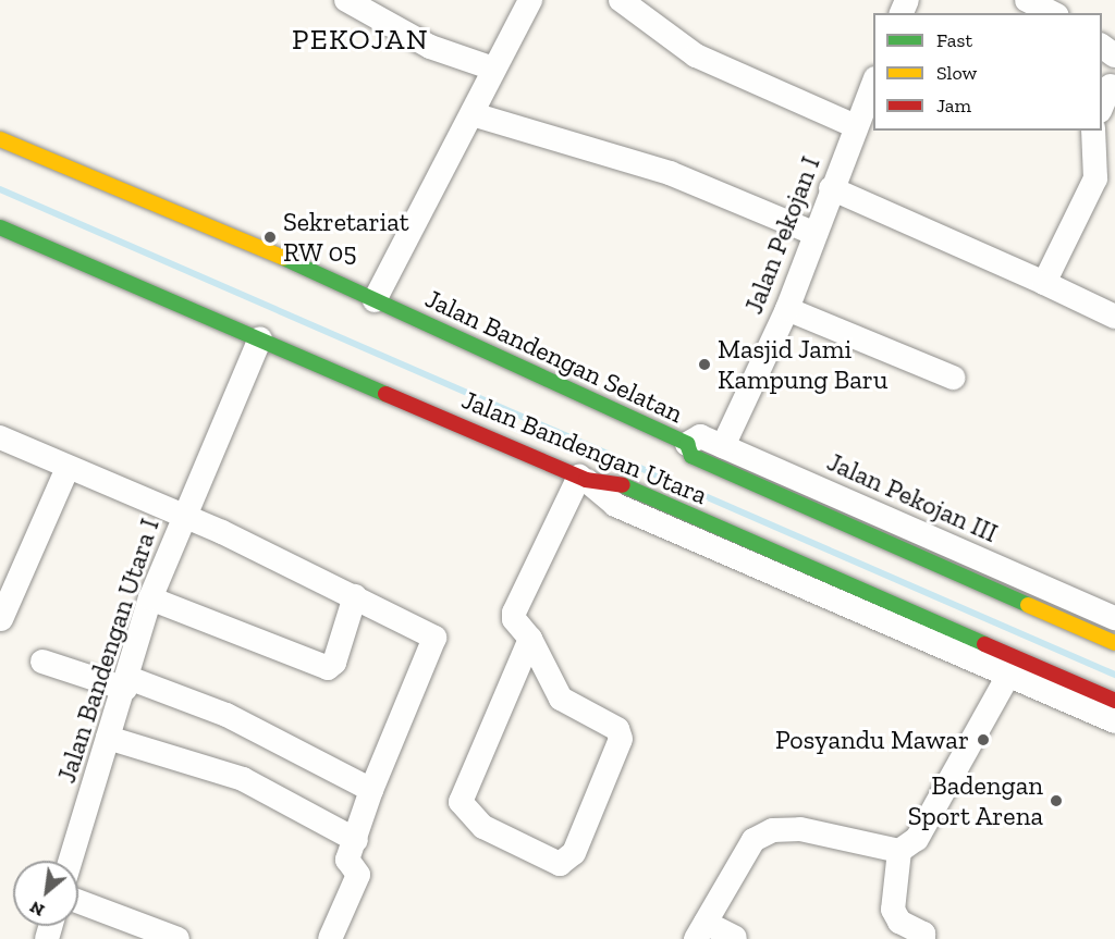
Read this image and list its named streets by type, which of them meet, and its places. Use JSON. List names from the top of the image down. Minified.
{"streets":{"main road":["Jalan Bandengan Selatan","Jalan Bandengan Utara"],"street":["Jalan Pekojan I","Jalan Pekojan III","Jalan Bandengan Utara I"]},"crossings":[["Jalan Pekojan I","Jalan Pekojan III"],["Jalan Bandengan Selatan","Jalan Pekojan III"],["Jalan Bandengan Utara","Jalan Bandengan Utara I"]],"districts":["PEKOJAN"],"places":["Sekretariat RW 05","Masjid Jami Kampung Baru","Posyandu Mawar","Badengan Sport Arena"],"legend":["Fast","Slow","Jam"],"north":"bottom left"}
